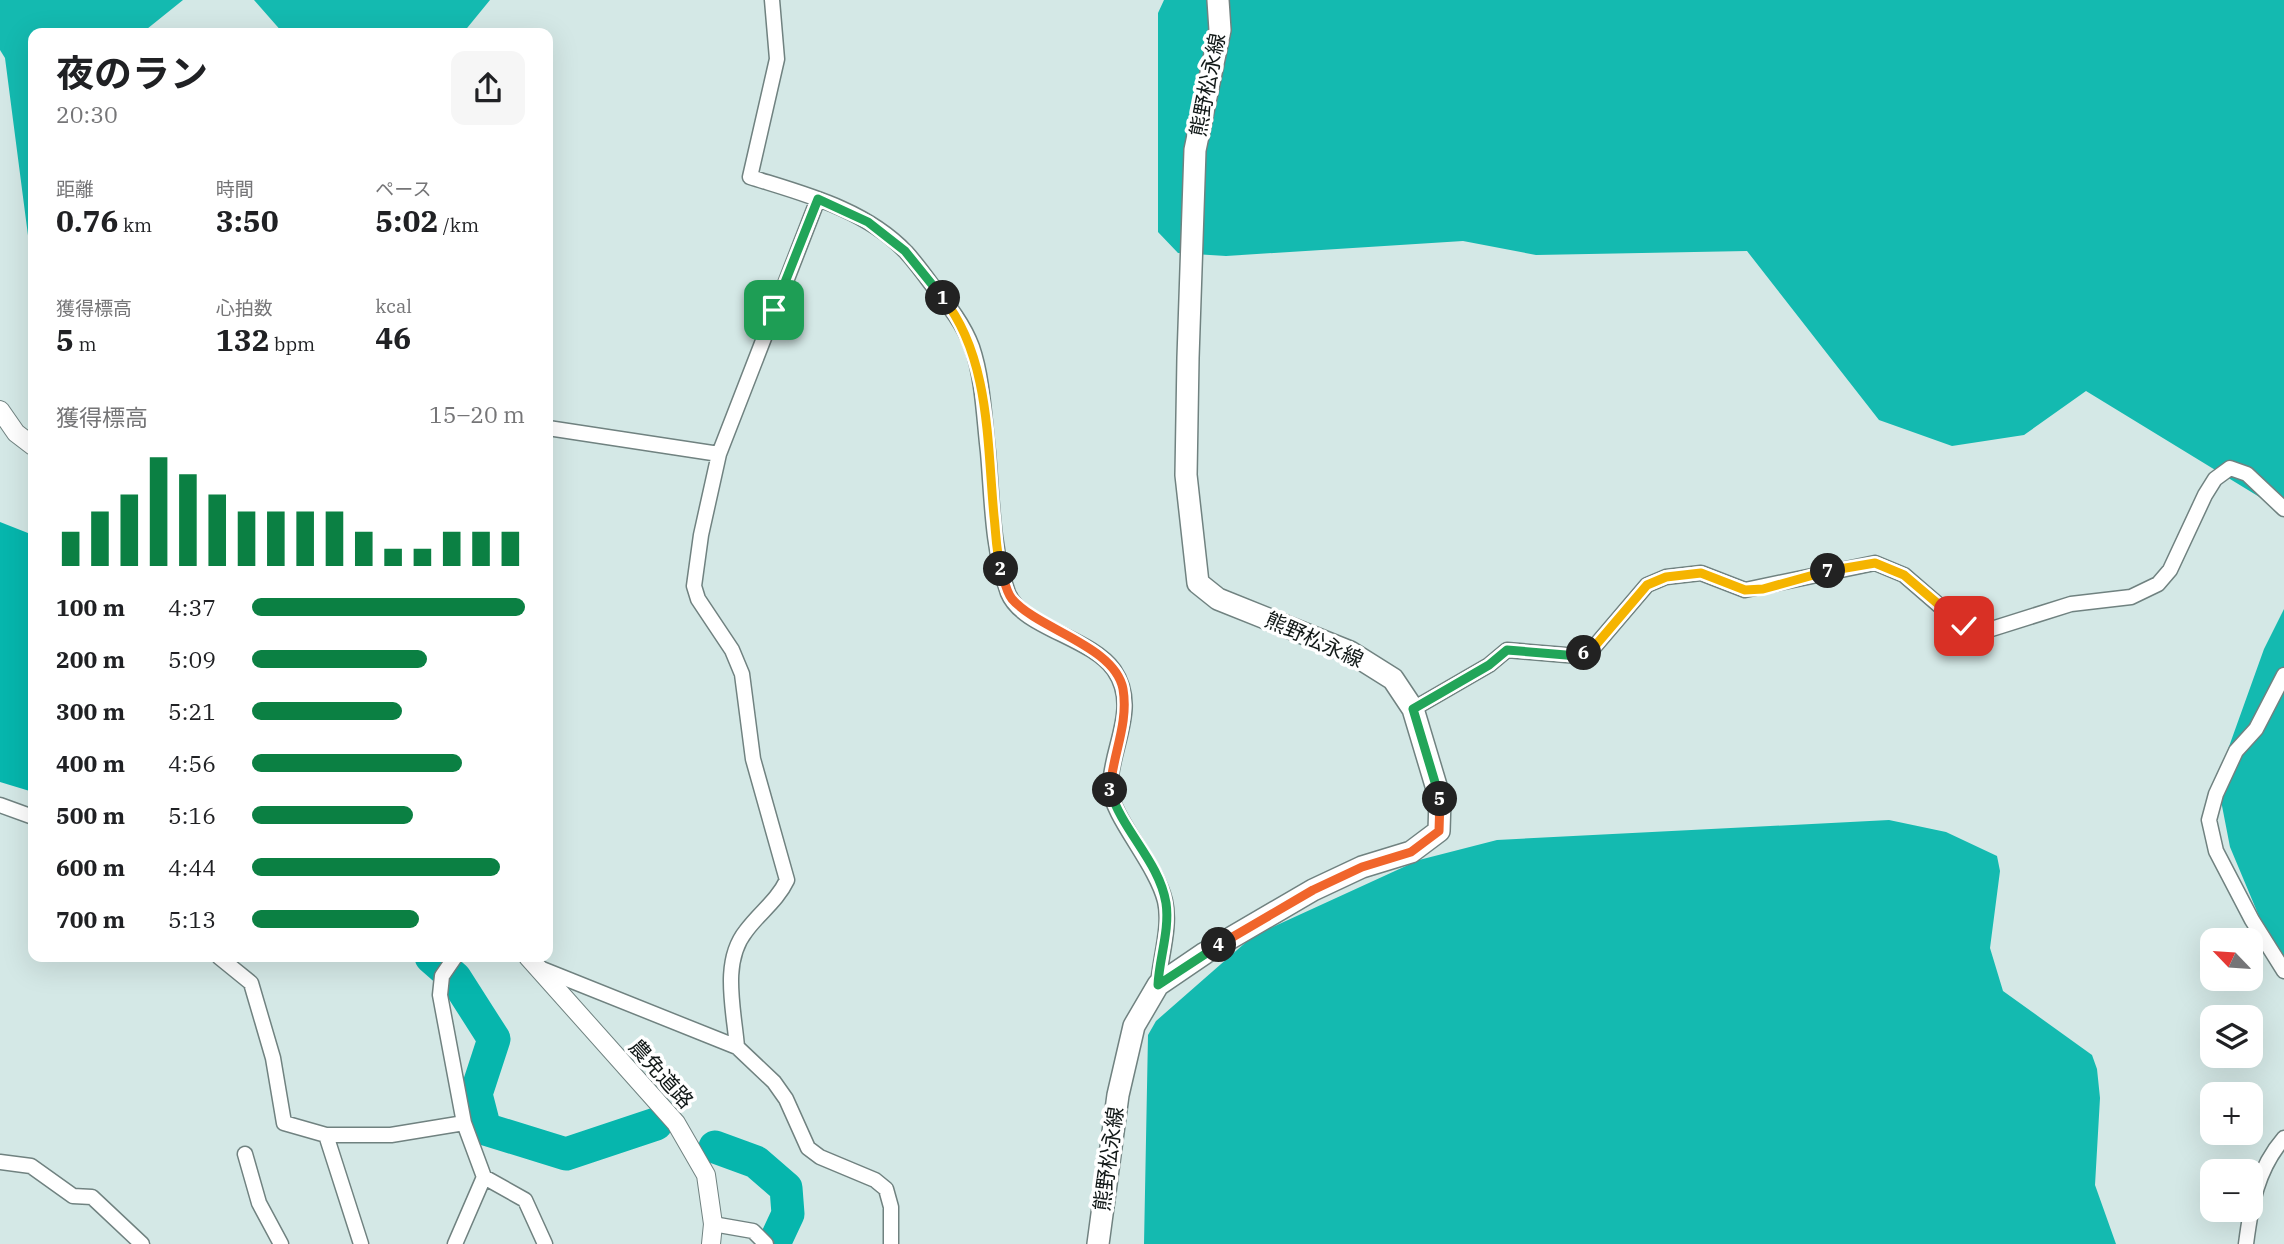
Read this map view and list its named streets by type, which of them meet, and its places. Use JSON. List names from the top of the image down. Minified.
{"streets":{"main road":["熊野松永線"],"street":["農免道路"]},"north":"top left","page":{"heading":["夜のラン","20:30"],"stats":[["距離","0.76 km"],["時間","3:50"],["ペース","5:02 /km"],["獲得標高","5 m"],["心拍数","132 bpm"],["kcal","46"]],"pins":["1","2","7","6","3","5","4"],"chart":["獲得標高","15–20 m"],"list":[{"name":"100 m","note":"4:37"},{"name":"200 m","note":"5:09"},{"name":"300 m","note":"5:21"},{"name":"400 m","note":"4:56"},{"name":"500 m","note":"5:16"},{"name":"600 m","note":"4:44"},{"name":"700 m","note":"5:13"}],"map_buttons":["+","−"]}}
